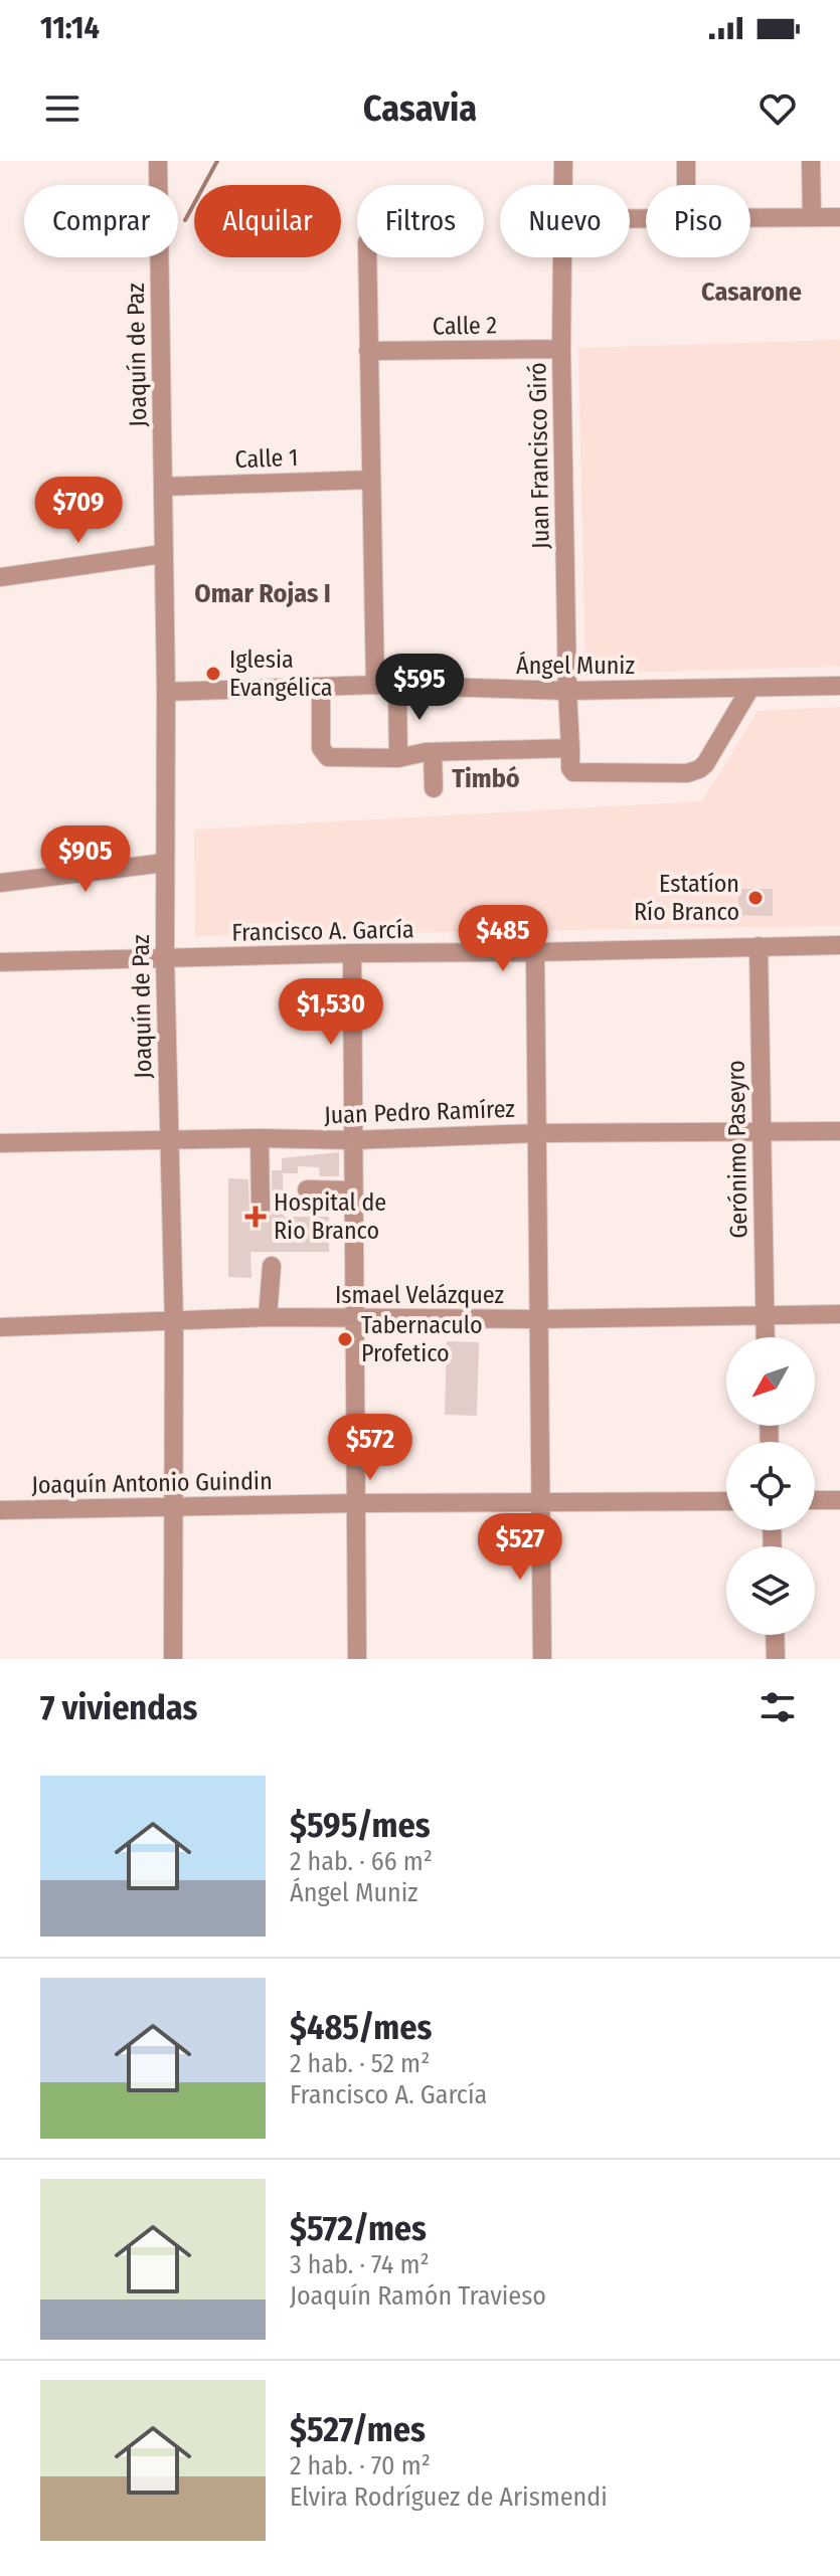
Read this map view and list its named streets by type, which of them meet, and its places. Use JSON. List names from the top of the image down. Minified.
{"streets":{"street":["Calle 2","Joaquín de Paz","Juan Francisco Giró","Calle 1","Ángel Muniz","Francisco A. García","Juan Pedro Ramírez","Gerónimo Paseyro","Ismael Velázquez","Joaquín Antonio Guindin"]},"crossings":[["Calle 2","Juan Francisco Giró"],["Joaquín de Paz","Calle 1"],["Joaquín de Paz","Ángel Muniz"],["Joaquín de Paz","Francisco A. García"],["Joaquín de Paz","Juan Pedro Ramírez"],["Joaquín de Paz","Ismael Velázquez"],["Joaquín de Paz","Joaquín Antonio Guindin"],["Juan Francisco Giró","Ángel Muniz"],["Francisco A. García","Gerónimo Paseyro"],["Juan Pedro Ramírez","Gerónimo Paseyro"],["Gerónimo Paseyro","Ismael Velázquez"]],"districts":["Casarone","Omar Rojas I","Timbó"],"places":{"other":["Iglesia Evangélica","Estatíon Río Branco","Tabernaculo Profetico"],"health":["Hospital de Rio Branco"]},"north":"bottom left","page":{"status":"11:14","header":"Casavia","chip":["Comprar","Alquilar","Filtros","Nuevo","Piso"],"price":["$709","$595","$905","$485","$1,530","$572","$527"],"heading":"7 viviendas","list":[{"name":"$595/mes","note":"2 hab. · 66 m² · Ángel Muniz"},{"name":"$485/mes","note":"2 hab. · 52 m² · Francisco A. García"},{"name":"$572/mes","note":"3 hab. · 74 m² · Joaquín Ramón Travieso"},{"name":"$527/mes","note":"2 hab. · 70 m² · Elvira Rodríguez de Arismendi"}]}}
